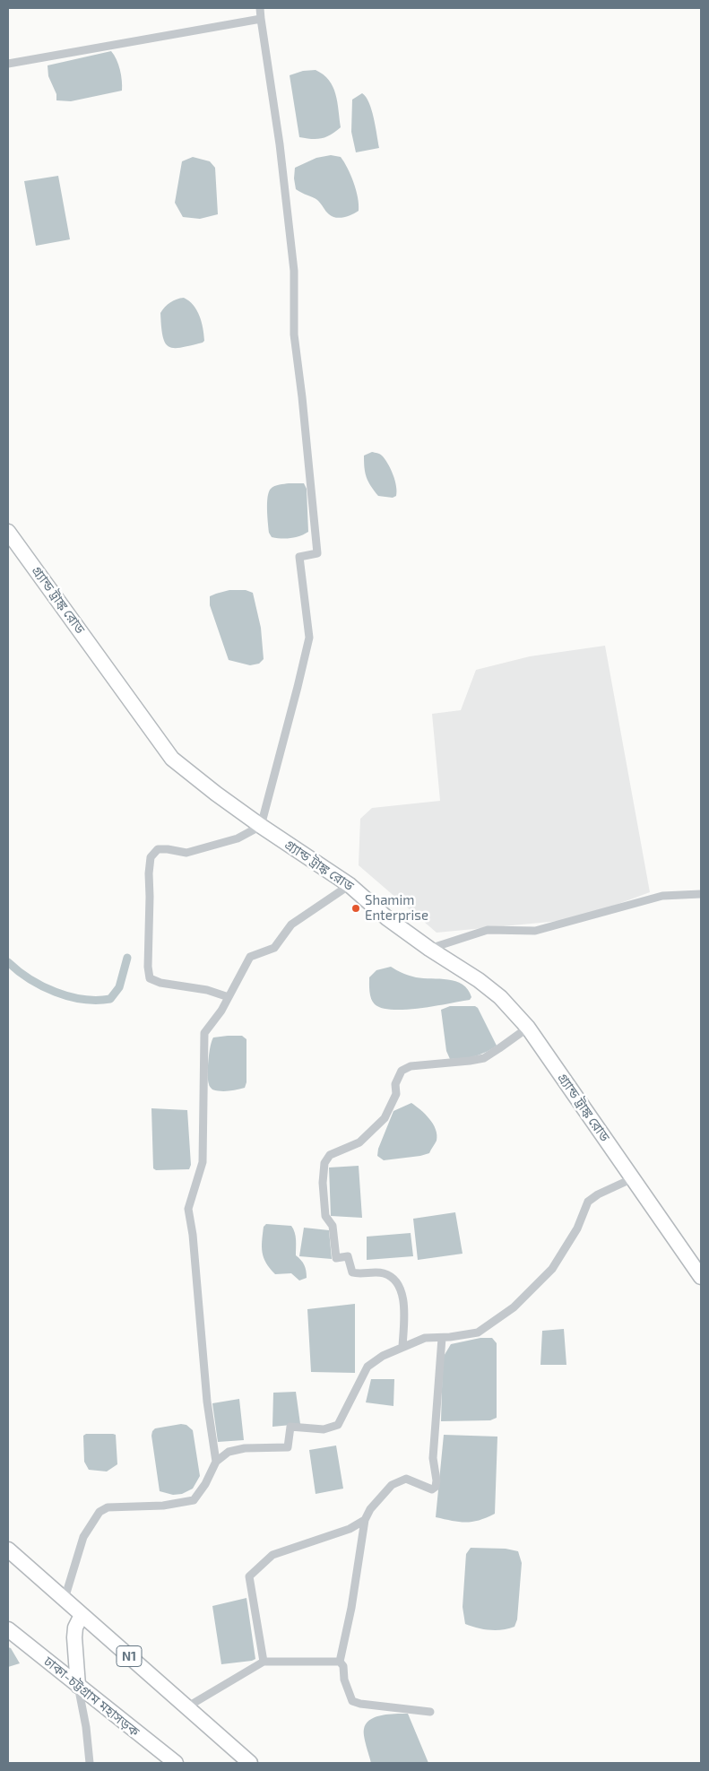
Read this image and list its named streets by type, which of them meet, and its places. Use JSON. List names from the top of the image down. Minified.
{"streets":{"highway":["গ্র্যান্ড ট্রাঙ্ক রোড","N1","ঢাকা-চট্টগ্রাম মহাসড়ক"]},"places":["Shamim Enterprise"]}
